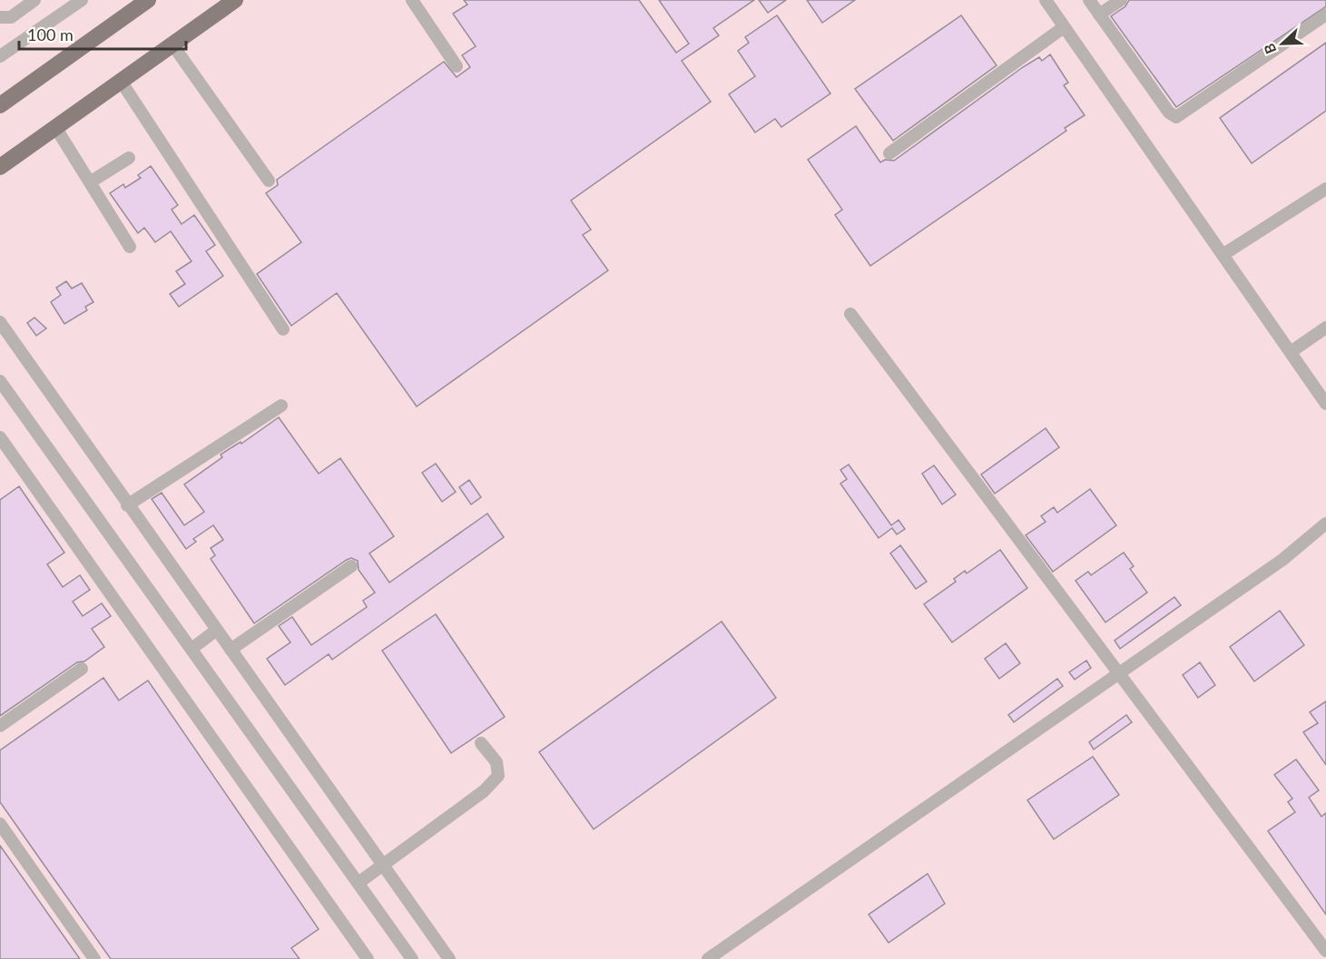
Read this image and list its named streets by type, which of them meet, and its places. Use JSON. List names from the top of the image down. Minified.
{"scale_bar":"100 m","north":"left"}
